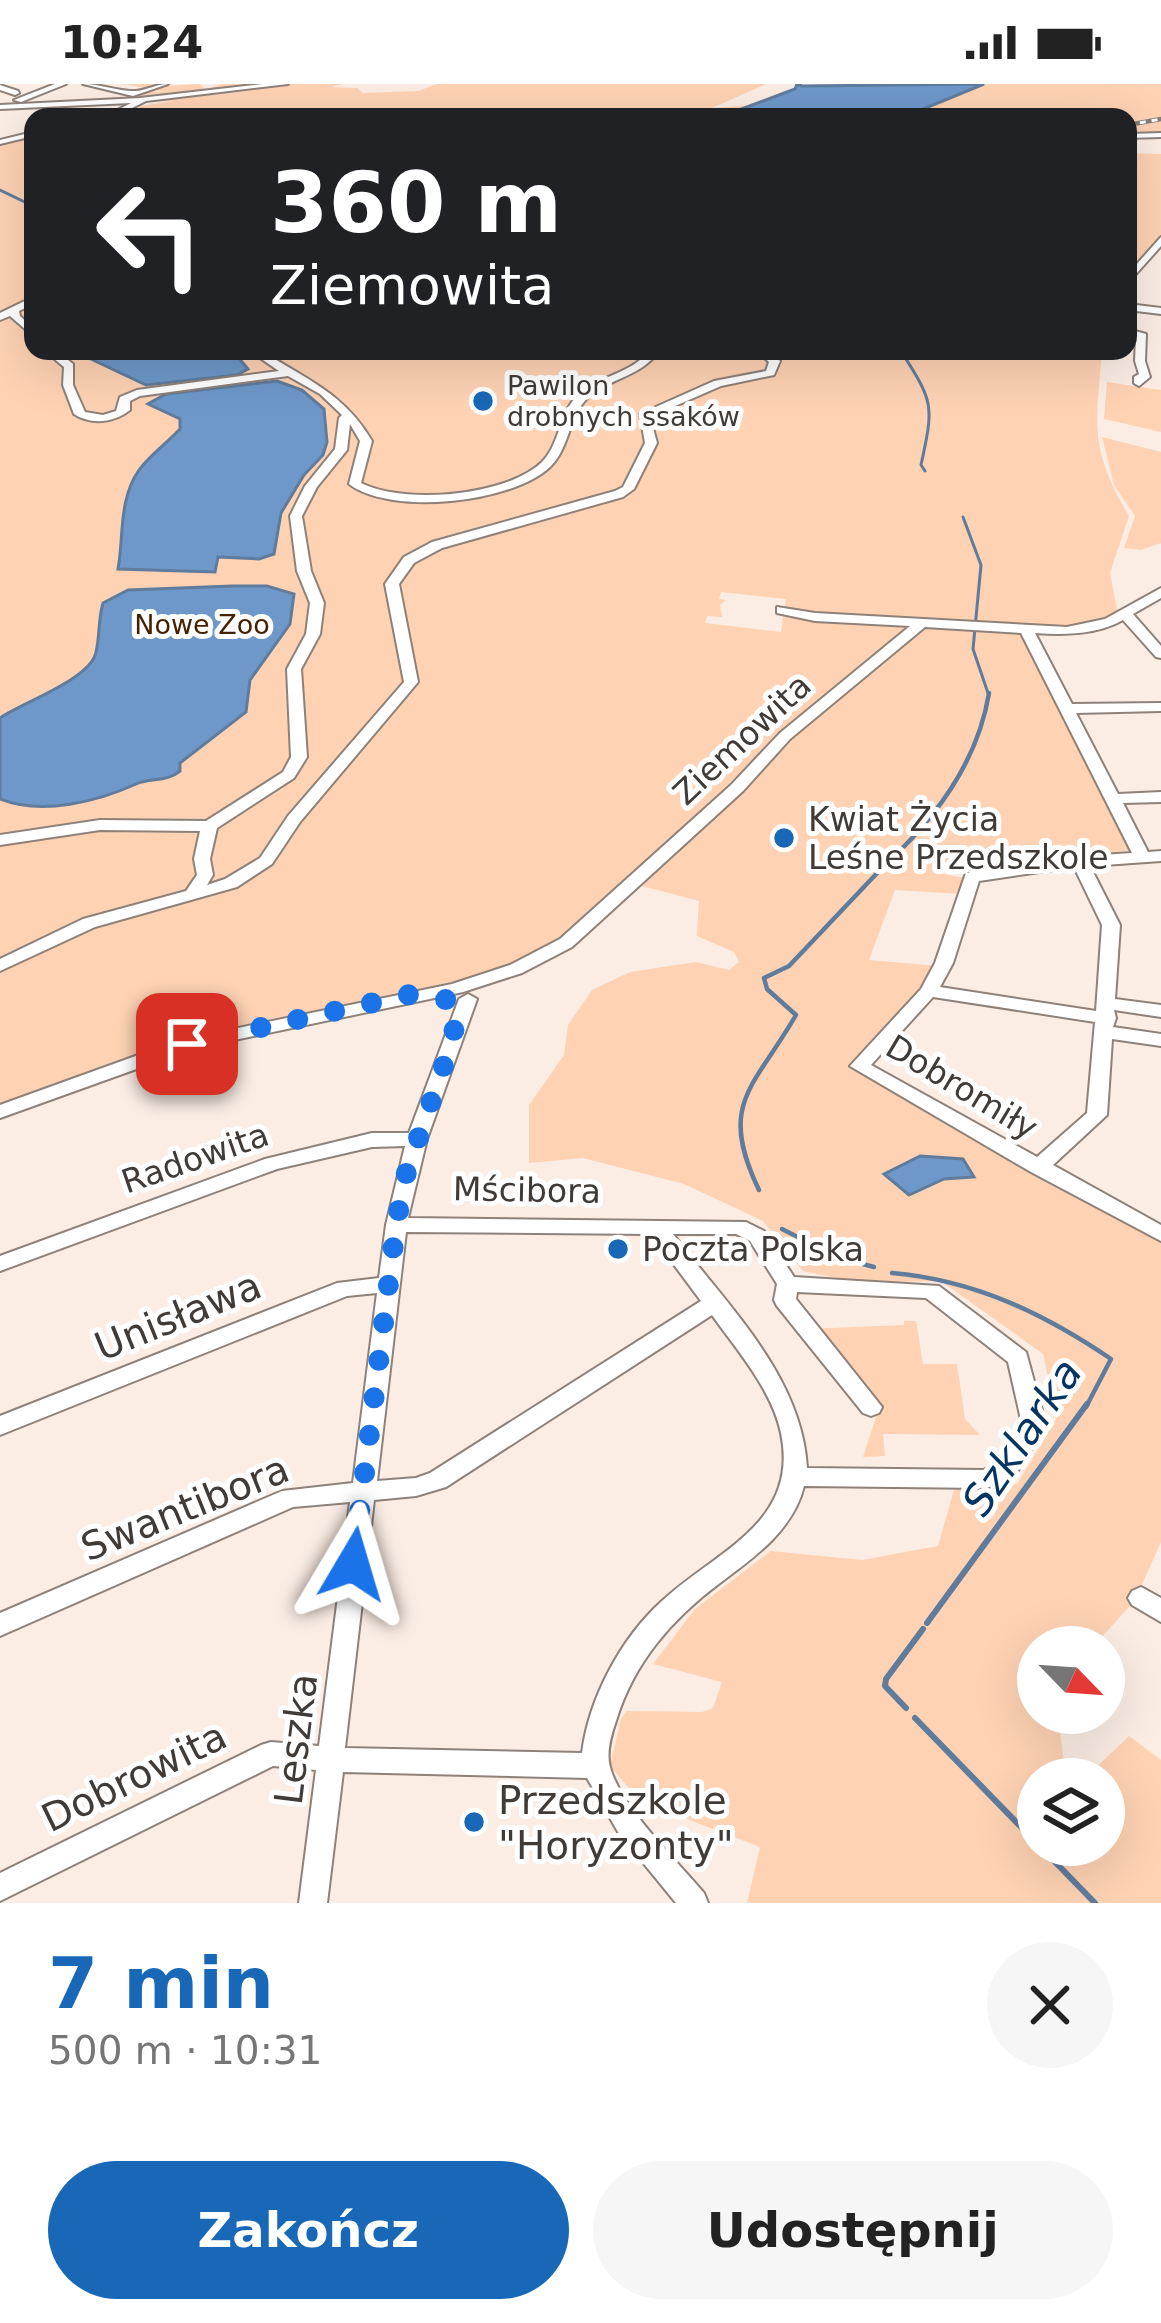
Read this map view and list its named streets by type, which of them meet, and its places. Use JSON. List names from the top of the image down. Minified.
{"streets":{"street":["Ziemowita","Dobromiły","Radowita","Mścibora","Unisława","Swantibora","Leszka","Dobrowita"]},"crossings":[["Ziemowita","Leszka"],["Radowita","Leszka"],["Mścibora","Leszka"],["Unisława","Leszka"],["Swantibora","Leszka"],["Leszka","Dobrowita"]],"water":["Szklarka"],"parks":["Nowe Zoo"],"places":["Pawilon drobnych ssaków","Kwiat Życia Leśne Przedszkole","Poczta Polska","Przedszkole \"Horyzonty\""],"north":"bottom right","page":{"status":"10:24","turn":["360 m","Ziemowita"],"heading":["7 min","500 m · 10:31"],"buttons":["Zakończ","Udostępnij"]}}
